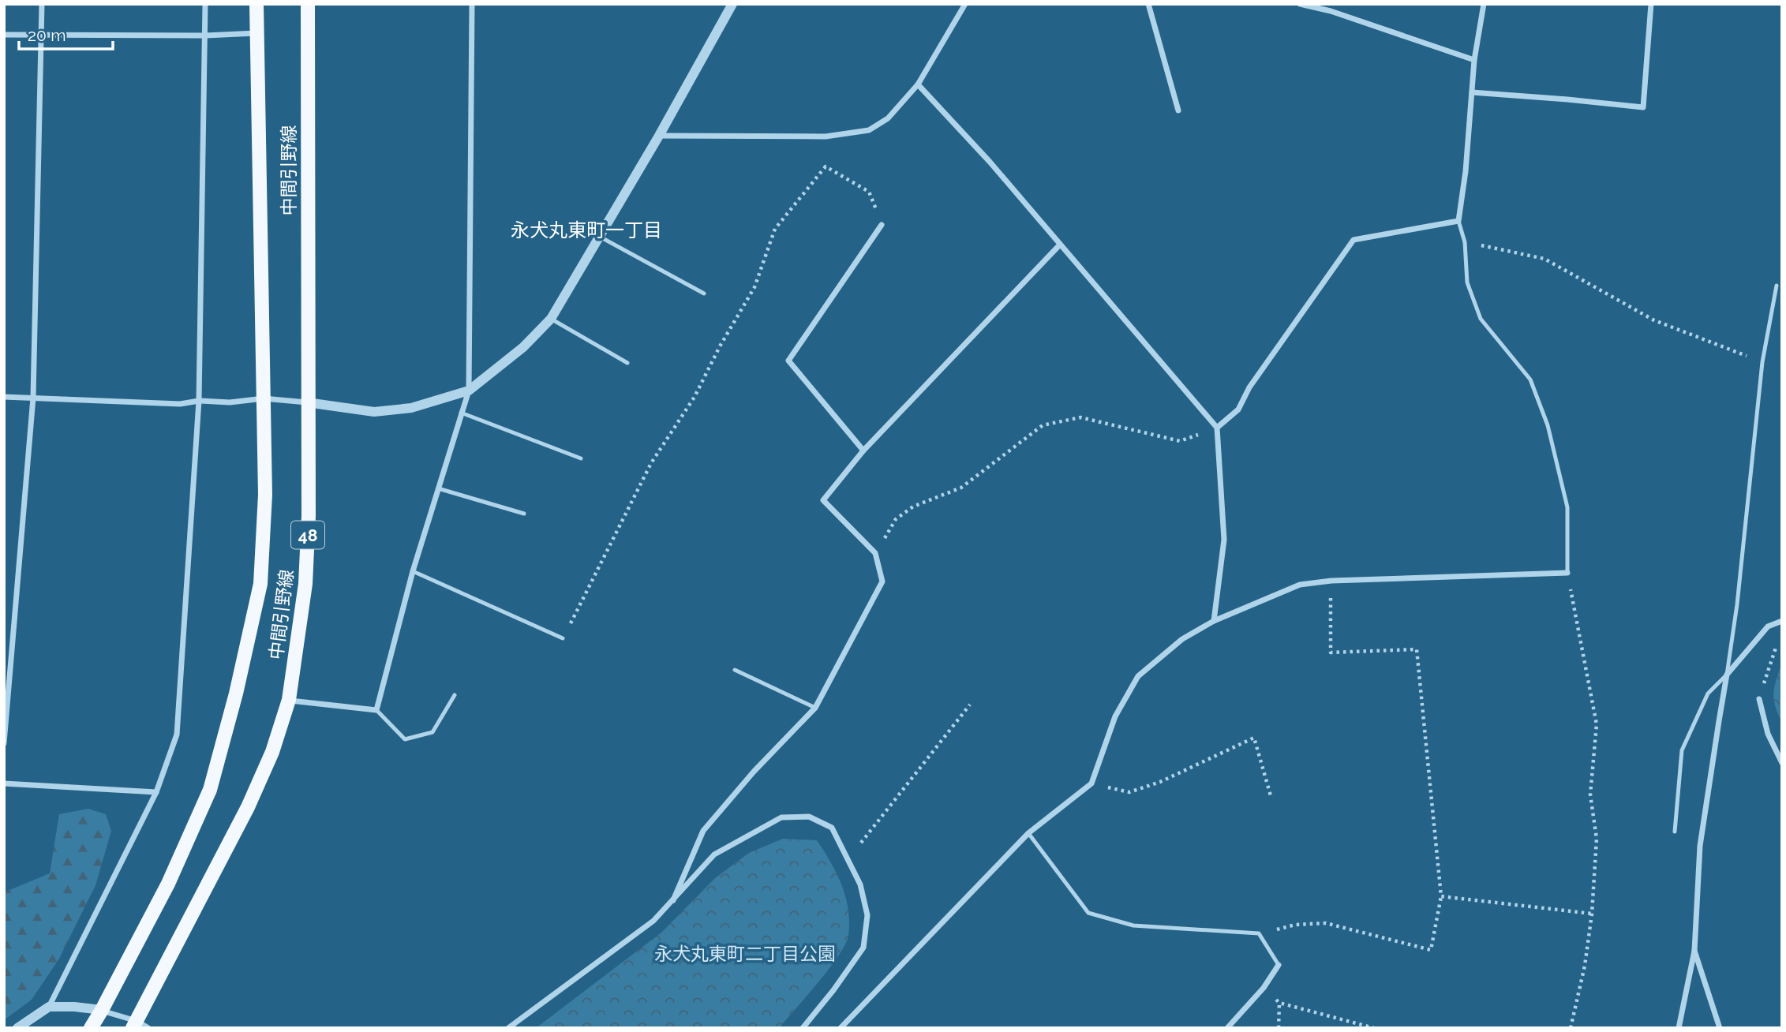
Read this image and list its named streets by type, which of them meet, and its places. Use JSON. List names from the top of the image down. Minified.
{"streets":{"main road":["中間引野線","48"]},"districts":["永犬丸東町一丁目"],"parks":["永犬丸東町二丁目公園"],"scale_bar":"20 m"}
